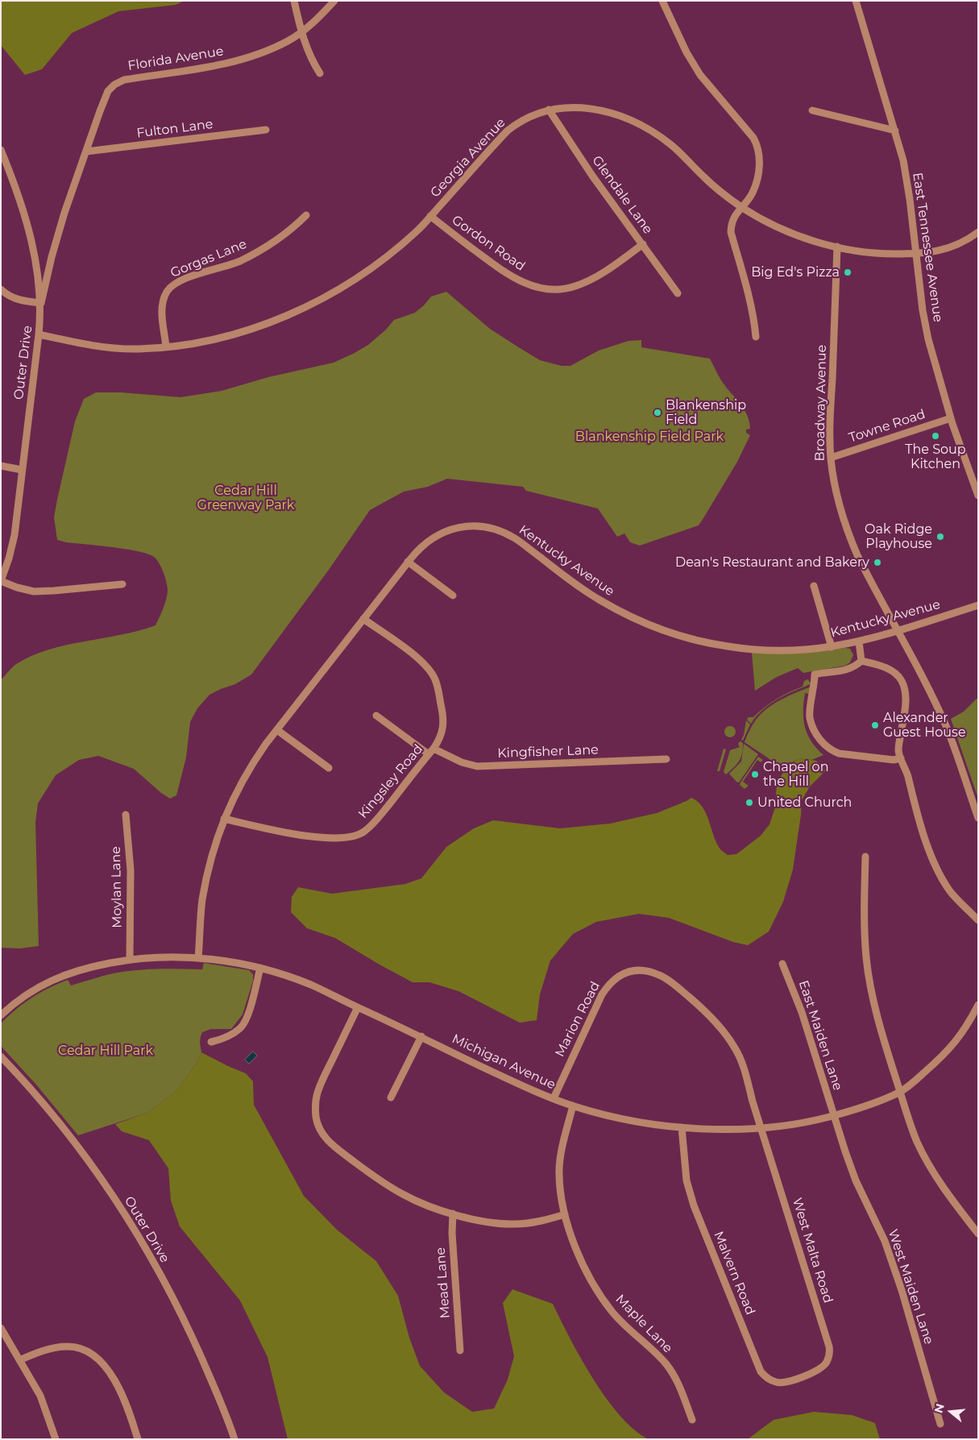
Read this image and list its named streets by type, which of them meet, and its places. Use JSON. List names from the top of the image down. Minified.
{"streets":{"street":["Florida Avenue","Fulton Lane","Georgia Avenue","Glendale Lane","Gordon Road","East Tennessee Avenue","Gorgas Lane","Outer Drive","Broadway Avenue","Towne Road","Kentucky Avenue","Kingfisher Lane","Kingsley Road","Moylan Lane","Marion Road","East Maiden Lane","Michigan Avenue","West Malta Road","Malvern Road","Mead Lane","West Maiden Lane","Maple Lane"]},"crossings":[["Florida Avenue","Fulton Lane"],["Florida Avenue","Outer Drive"],["Georgia Avenue","Glendale Lane"],["Georgia Avenue","Gordon Road"],["Georgia Avenue","East Tennessee Avenue"],["Georgia Avenue","Gorgas Lane"],["Georgia Avenue","Outer Drive"],["Georgia Avenue","Broadway Avenue"],["Glendale Lane","Gordon Road"],["East Tennessee Avenue","Towne Road"],["Broadway Avenue","Towne Road"],["Broadway Avenue","Kentucky Avenue"],["Kentucky Avenue","Kingsley Road"],["Kentucky Avenue","Michigan Avenue"],["Kingfisher Lane","Kingsley Road"],["Moylan Lane","Michigan Avenue"],["Marion Road","Michigan Avenue"],["Marion Road","West Malta Road"],["East Maiden Lane","Michigan Avenue"],["East Maiden Lane","West Maiden Lane"],["Michigan Avenue","West Malta Road"],["Michigan Avenue","Malvern Road"],["Michigan Avenue","West Maiden Lane"],["Michigan Avenue","Maple Lane"],["West Malta Road","Malvern Road"]],"parks":["Blankenship Field Park","Cedar Hill Greenway Park","Cedar Hill Park"],"places":["Big Ed's Pizza","Blankenship Field","The Soup Kitchen","Oak Ridge Playhouse","Dean's Restaurant and Bakery","Alexander Guest House","Chapel on the Hill","United Church"],"north":"left"}
